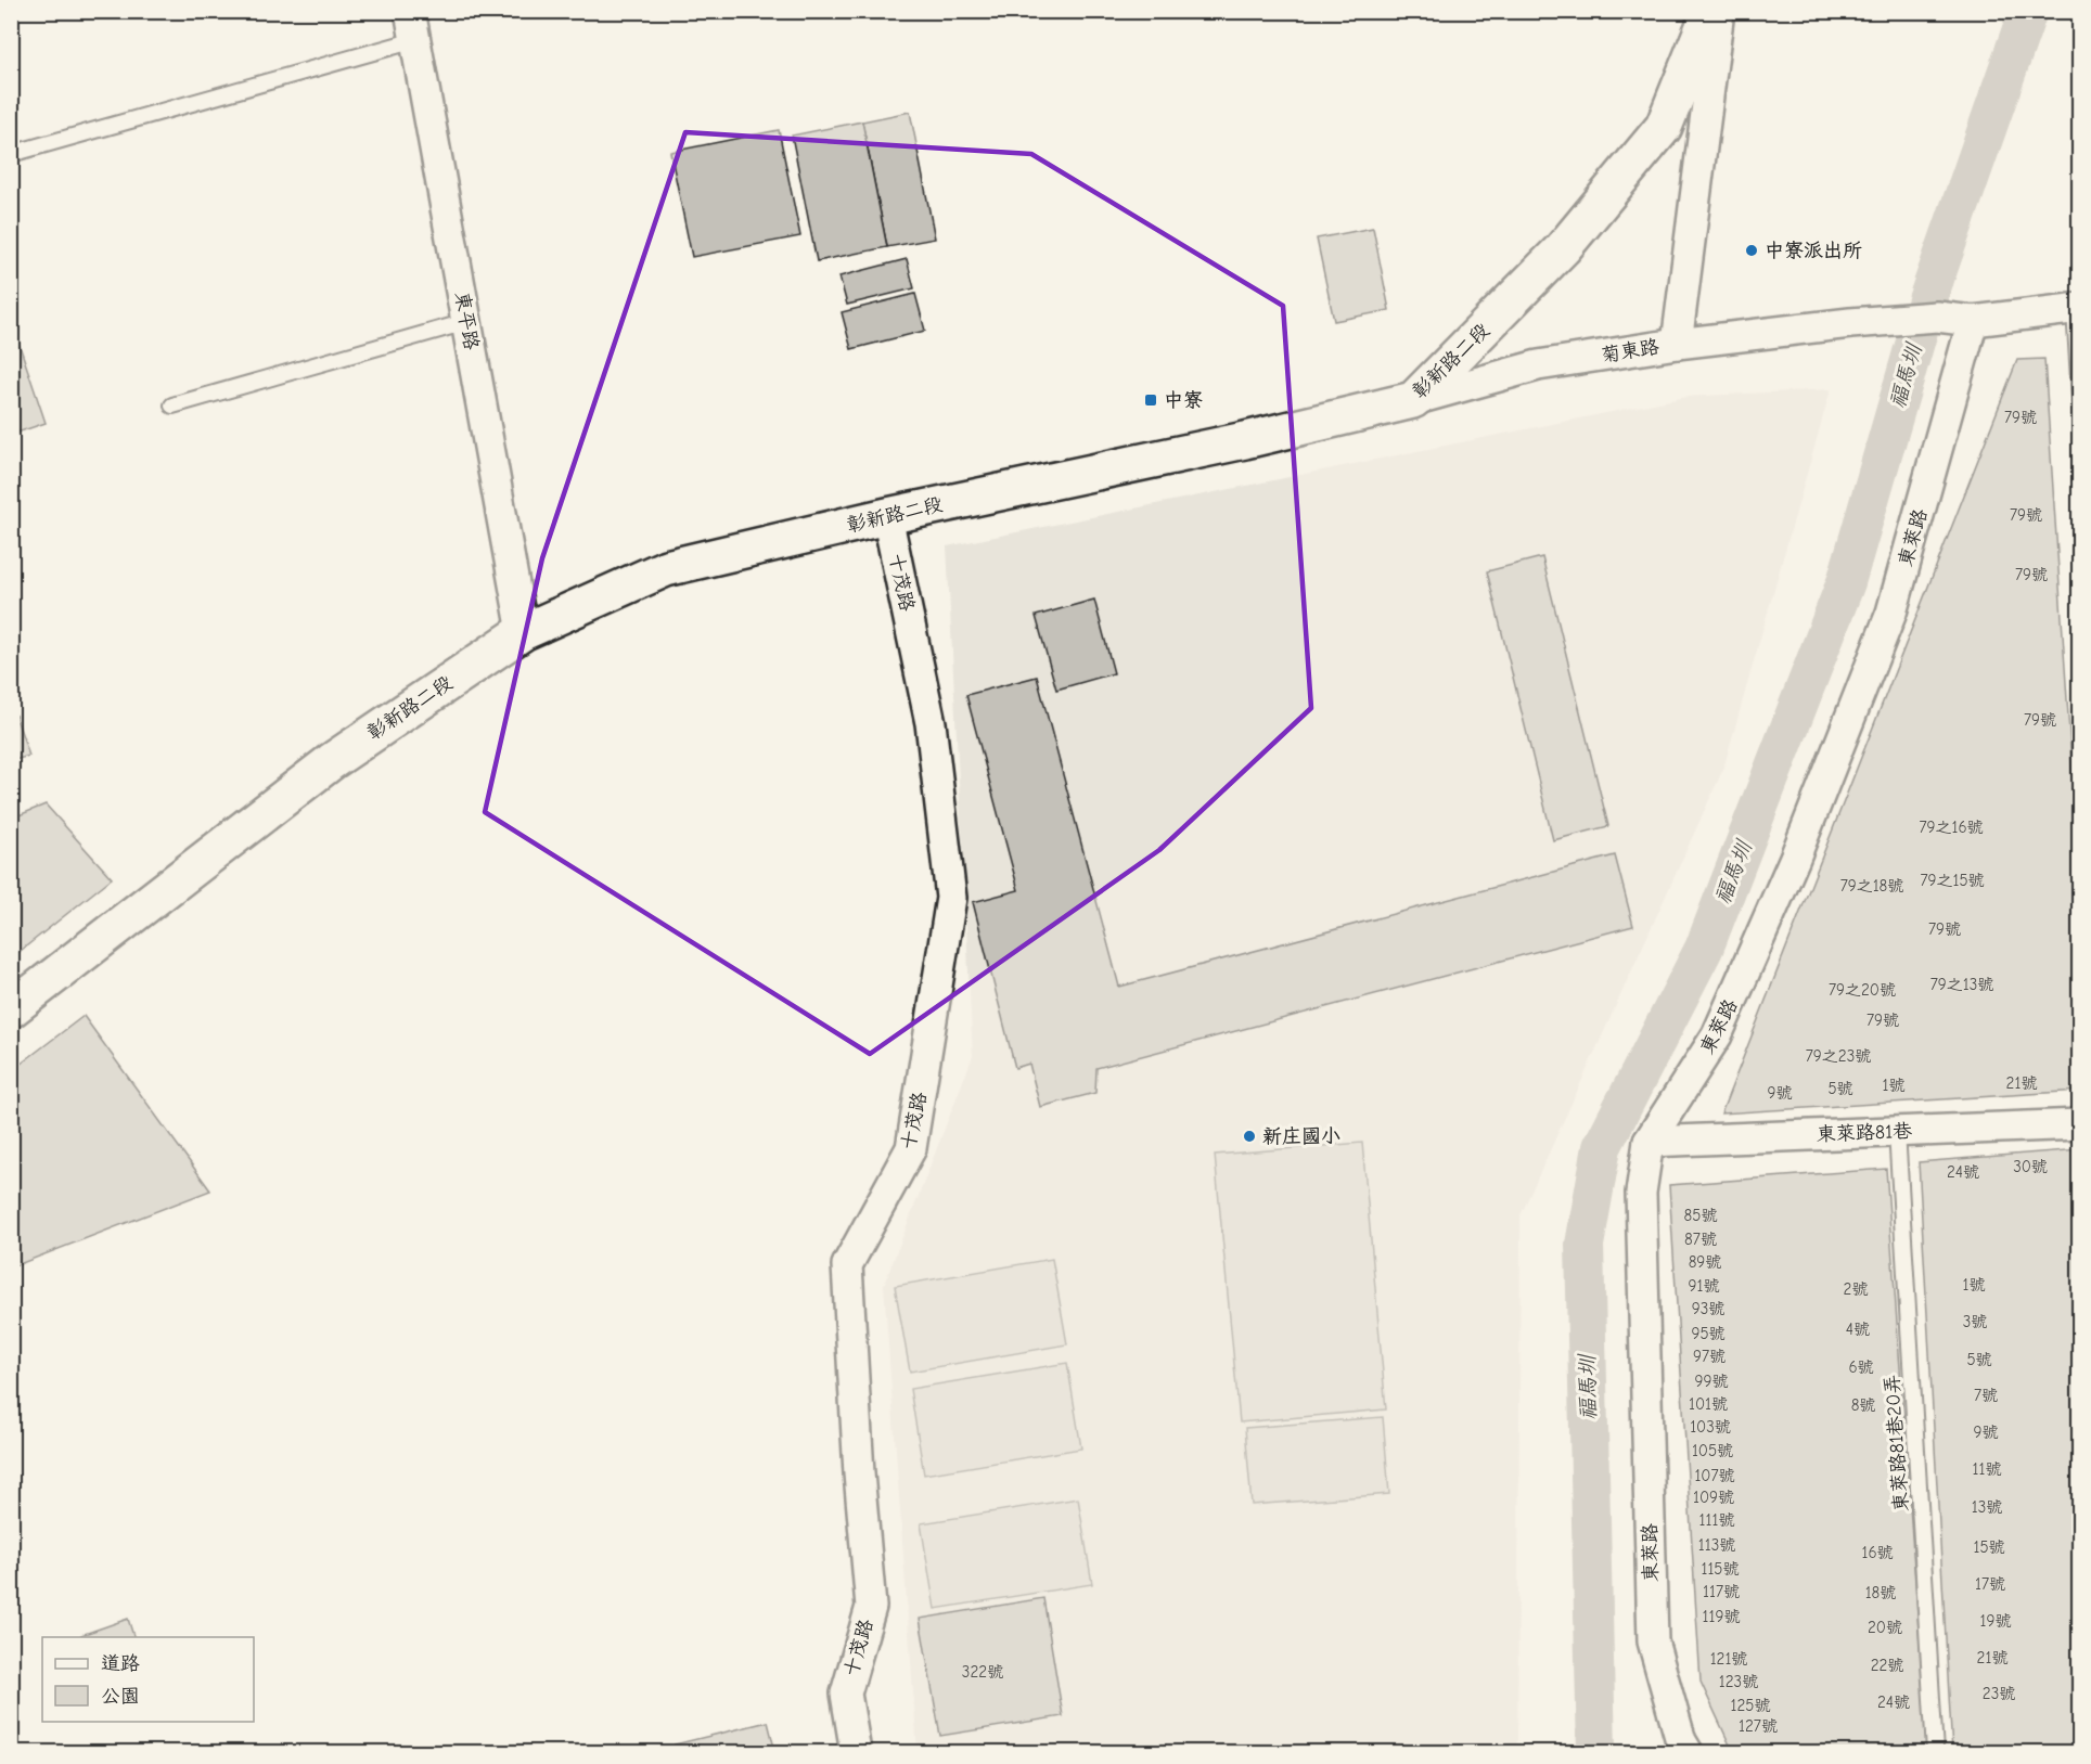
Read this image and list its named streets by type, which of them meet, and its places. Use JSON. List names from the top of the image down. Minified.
{"streets":{"street":["東平路","菊東路","彰新路二段","東萊路","十茂路","東萊路81巷"],"lane":["東萊路81巷20弄"]},"crossings":[["東平路","彰新路二段"],["菊東路","彰新路二段"],["菊東路","東萊路"],["彰新路二段","十茂路"],["東萊路","東萊路81巷"],["東萊路81巷","東萊路81巷20弄"]],"water":["福馬圳"],"places":{"other":["中寮派出所","新庄國小"],"transit":["中寮"]},"house_numbers":["79號","79號","79號","79號","79之16號","79之15號","79之18號","79號","79之13號","79之20號","79號","79之23號","21號","1號","5號","9號","30號","24號","85號","87號","89號","1號","91號","2號","93號","3號","4號","95號","97號","5號","6號","99號","7號","101號","8號","103號","9號","105號","11號","107號","109號","13號","111號","113號","15號","16號","115號","17號","117號","18號","119號","19號","20號","21號","121號","22號","322號","123號","23號","24號","125號","127號"],"legend":["道路","公園"]}
